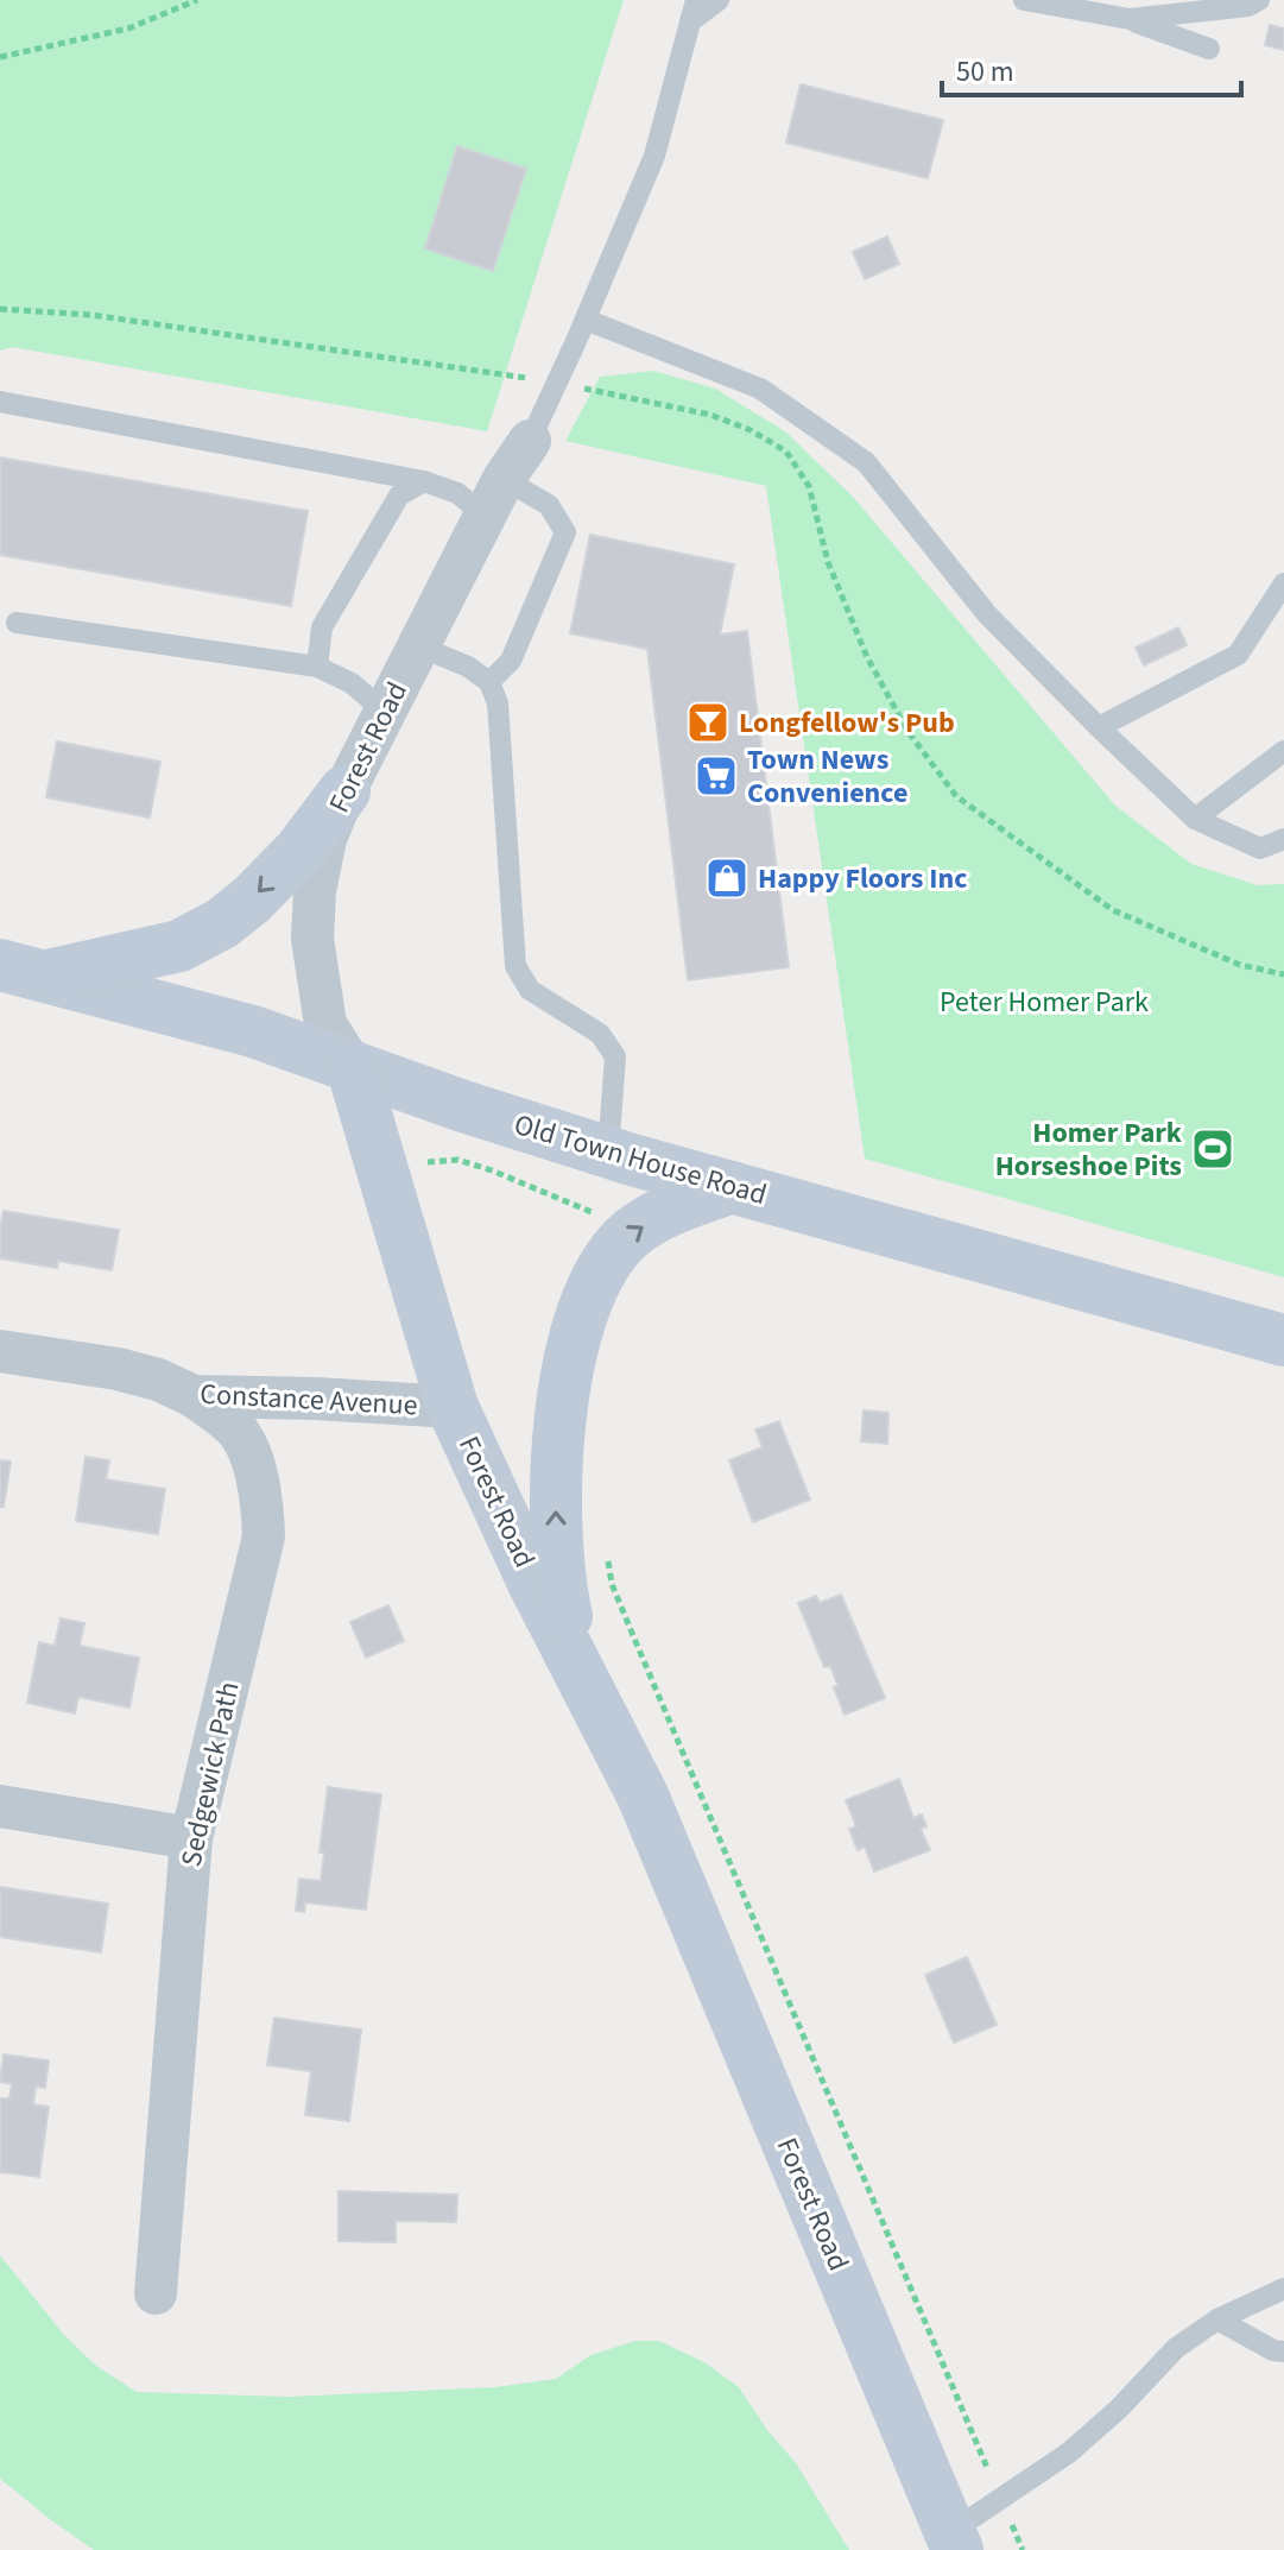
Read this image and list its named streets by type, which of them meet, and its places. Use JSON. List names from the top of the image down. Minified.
{"streets":{"main road":["Forest Road","Old Town House Road"],"street":["Constance Avenue","Sedgewick Path"]},"crossings":[["Forest Road","Old Town House Road"],["Forest Road","Constance Avenue"],["Constance Avenue","Sedgewick Path"]],"parks":["Peter Homer Park"],"places":{"bar":["Longfellow's Pub"],"supermarket":["Town News Convenience"],"shop":["Happy Floors Inc"],"sports":["Homer Park Horseshoe Pits"]},"scale_bar":"50 m"}
